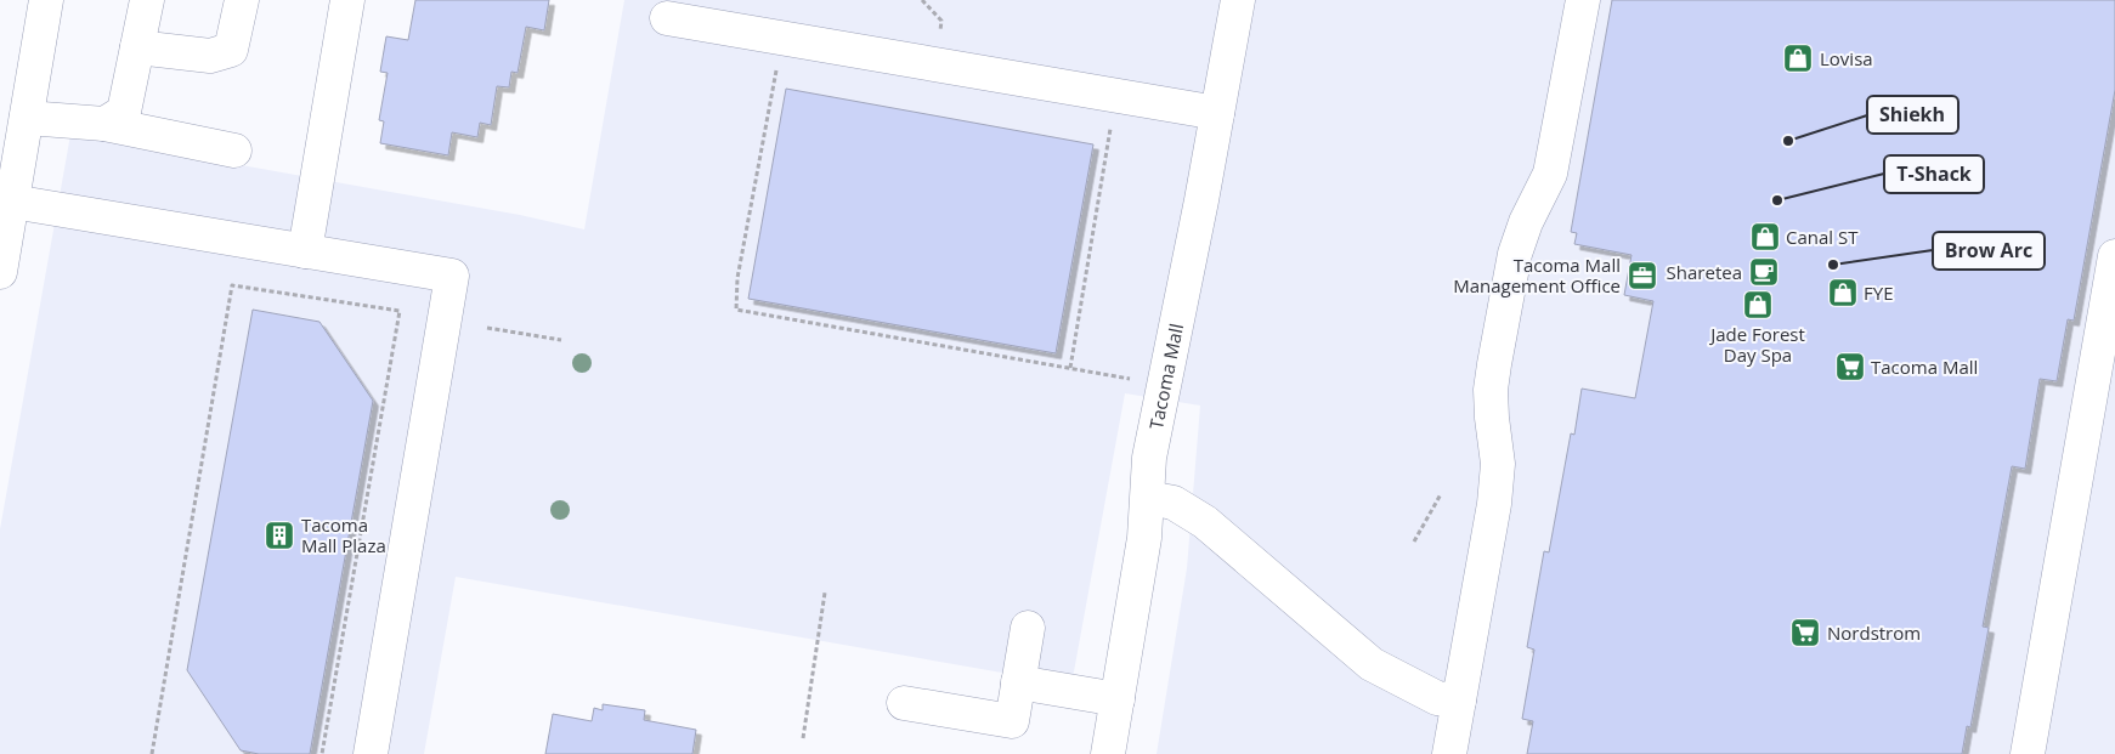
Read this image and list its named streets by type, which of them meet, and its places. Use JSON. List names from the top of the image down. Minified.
{"streets":{"street":["Tacoma Mall"]},"places":{"shop":["Lovisa","Canal ST","FYE","Jade Forest Day Spa"],"other":["Shiekh","T-Shack","Brow Arc"],"cafe":["Sharetea"],"office":["Tacoma Mall Management Office"],"supermarket":["Tacoma Mall","Nordstrom"],"building":["Tacoma Mall Plaza"]}}
